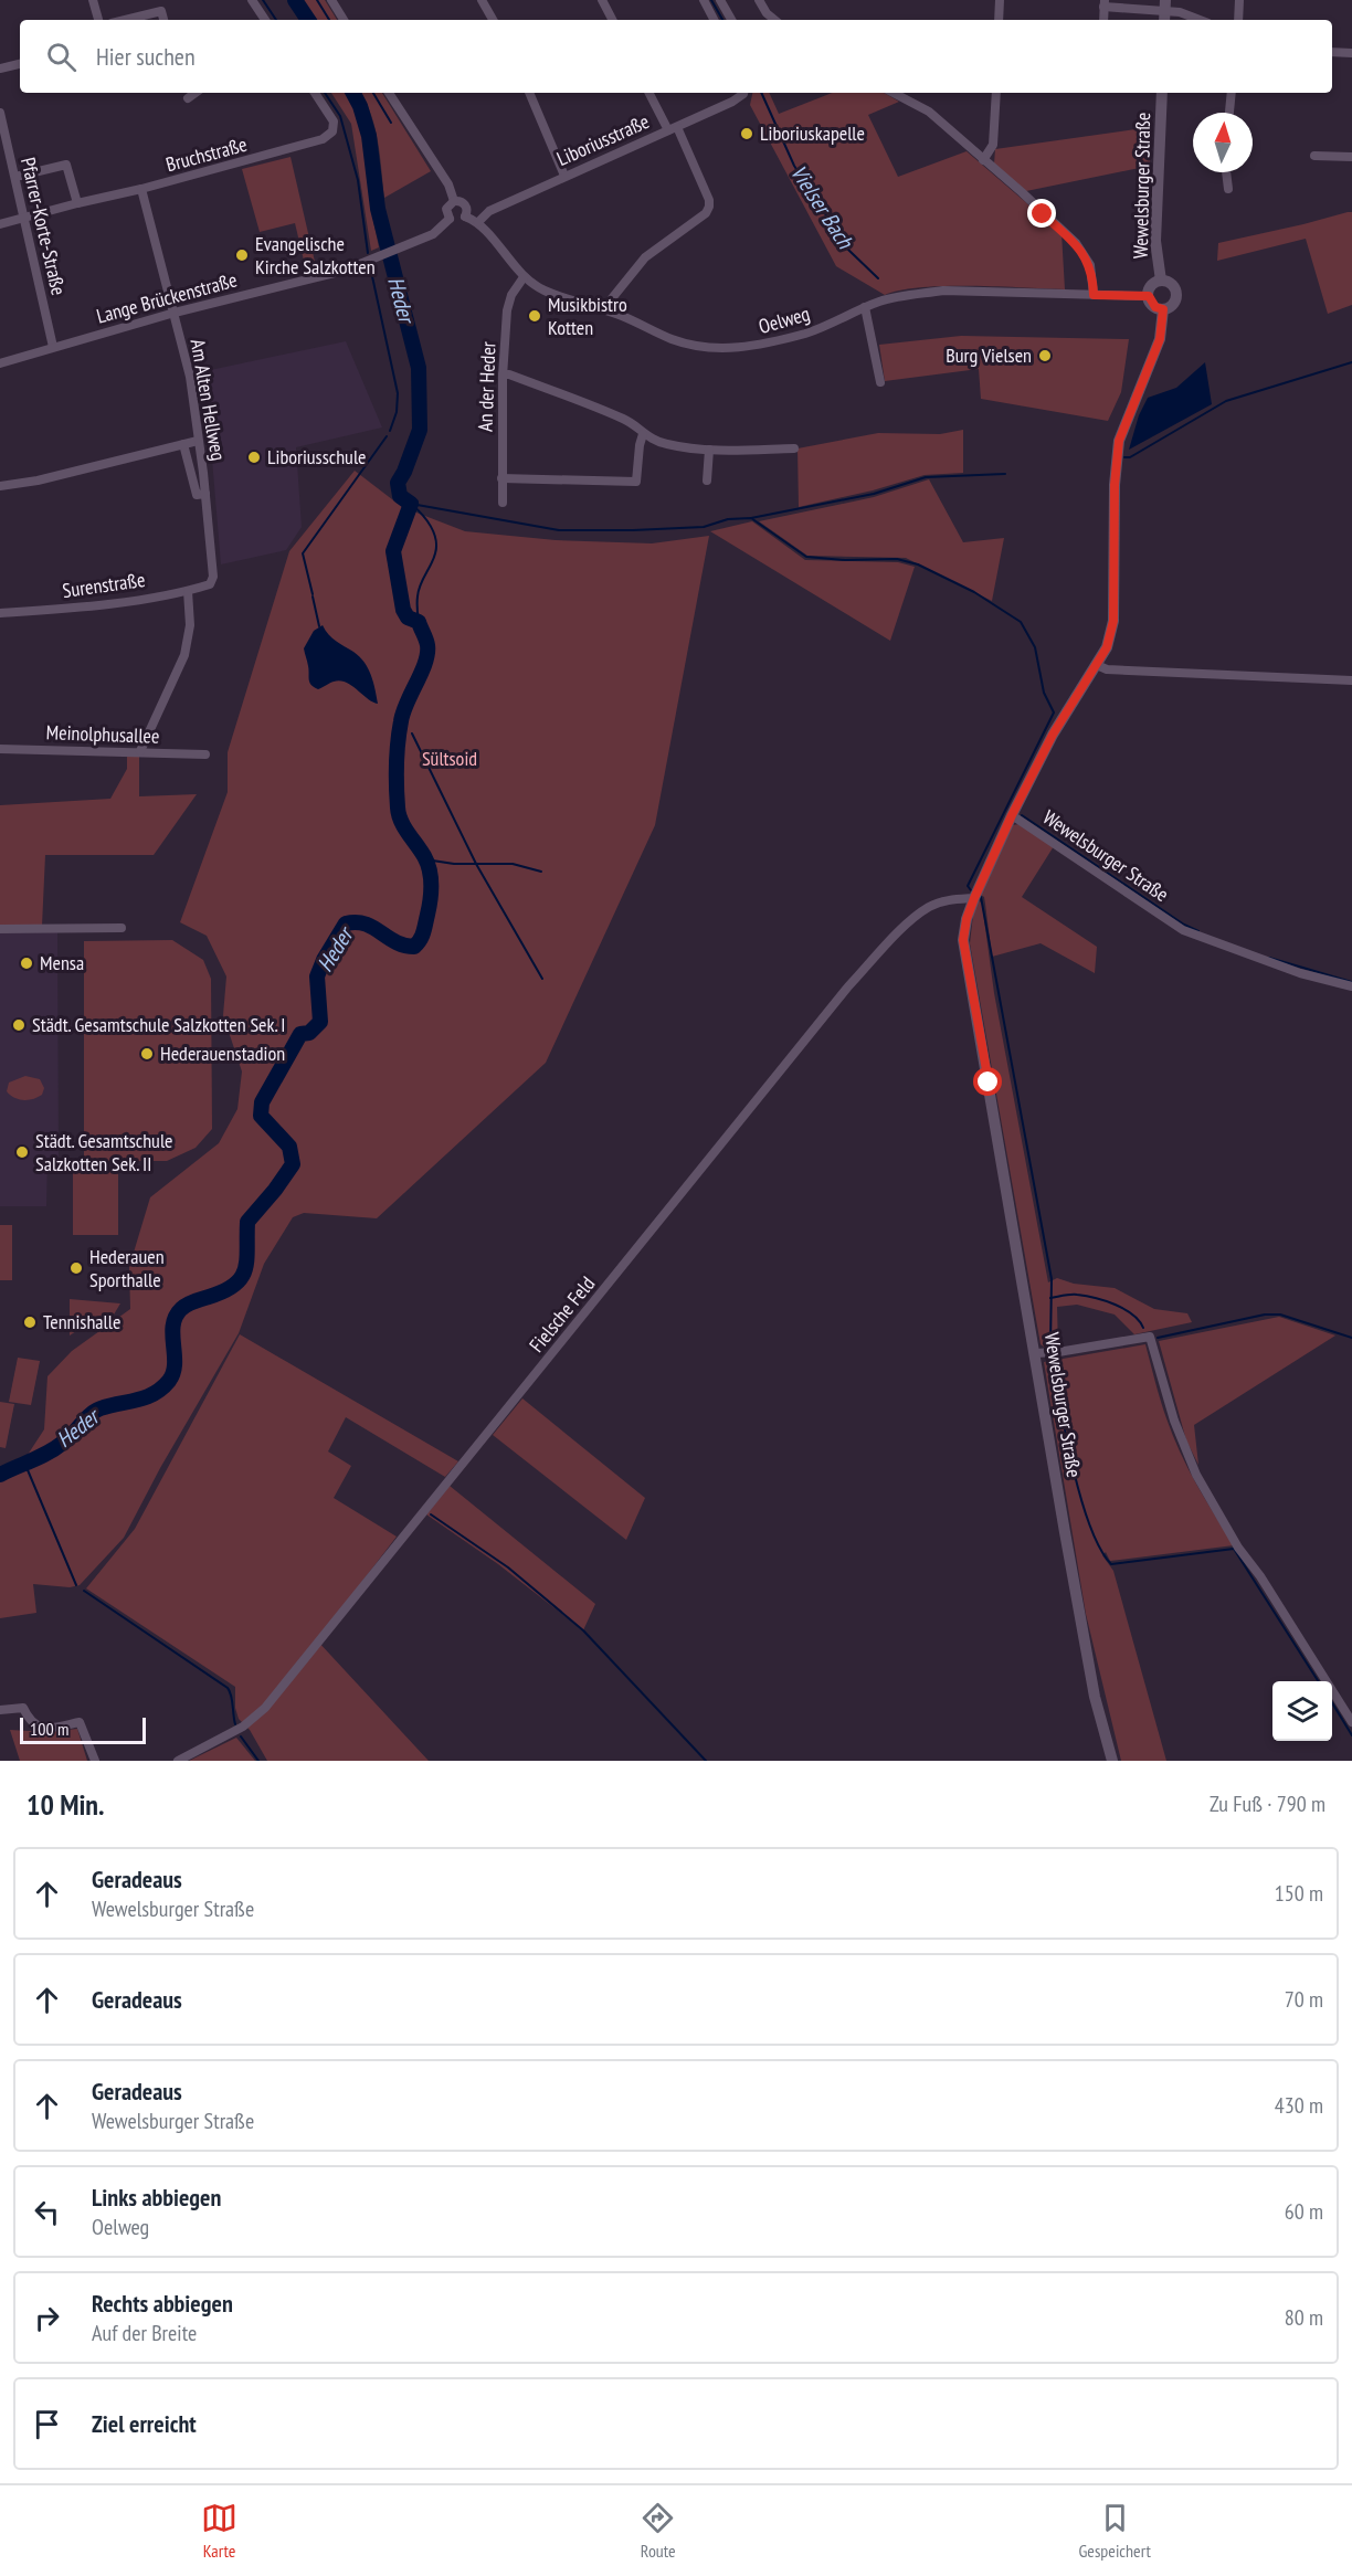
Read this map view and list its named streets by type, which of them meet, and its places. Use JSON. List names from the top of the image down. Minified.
{"streets":{"main road":["Wewelsburger Straße"],"street":["Liboriusstraße","Bruchstraße","Pfarrer-Korte-Straße","Lange Brückenstraße","Oelweg","An der Heder","Am Alten Hellweg","Surenstraße","Meinolphusallee","Fielsche Feld"]},"crossings":[["Liboriusstraße","Oelweg"],["Bruchstraße","Pfarrer-Korte-Straße"],["Bruchstraße","Am Alten Hellweg"],["Wewelsburger Straße","Oelweg"],["Wewelsburger Straße","Fielsche Feld"],["Pfarrer-Korte-Straße","Lange Brückenstraße"],["Lange Brückenstraße","Oelweg"],["Lange Brückenstraße","Am Alten Hellweg"],["Oelweg","An der Heder"],["Am Alten Hellweg","Surenstraße"]],"water":["Vielser Bach","Heder"],"parks":["Sültsoid"],"places":["Liboriuskapelle","Evangelische Kirche Salzkotten","Musikbistro Kotten","Burg Vielsen","Liboriusschule","Mensa","Städt. Gesamtschule Salzkotten Sek. I","Hederauenstadion","Städt. Gesamtschule Salzkotten Sek. II","Hederauen Sporthalle","Tennishalle"],"scale_bar":"100 m","north":"top","page":{"search":"Hier suchen","scale":"100 m","heading":["10 Min.","Zu Fuß · 790 m"],"list":[["Geradeaus","Wewelsburger Straße","150 m"],["Geradeaus","70 m"],["Geradeaus","Wewelsburger Straße","430 m"],["Links abbiegen","Oelweg","60 m"],["Rechts abbiegen","Auf der Breite","80 m"],"Ziel erreicht"],"nav":["Karte","Route","Gespeichert"]}}
